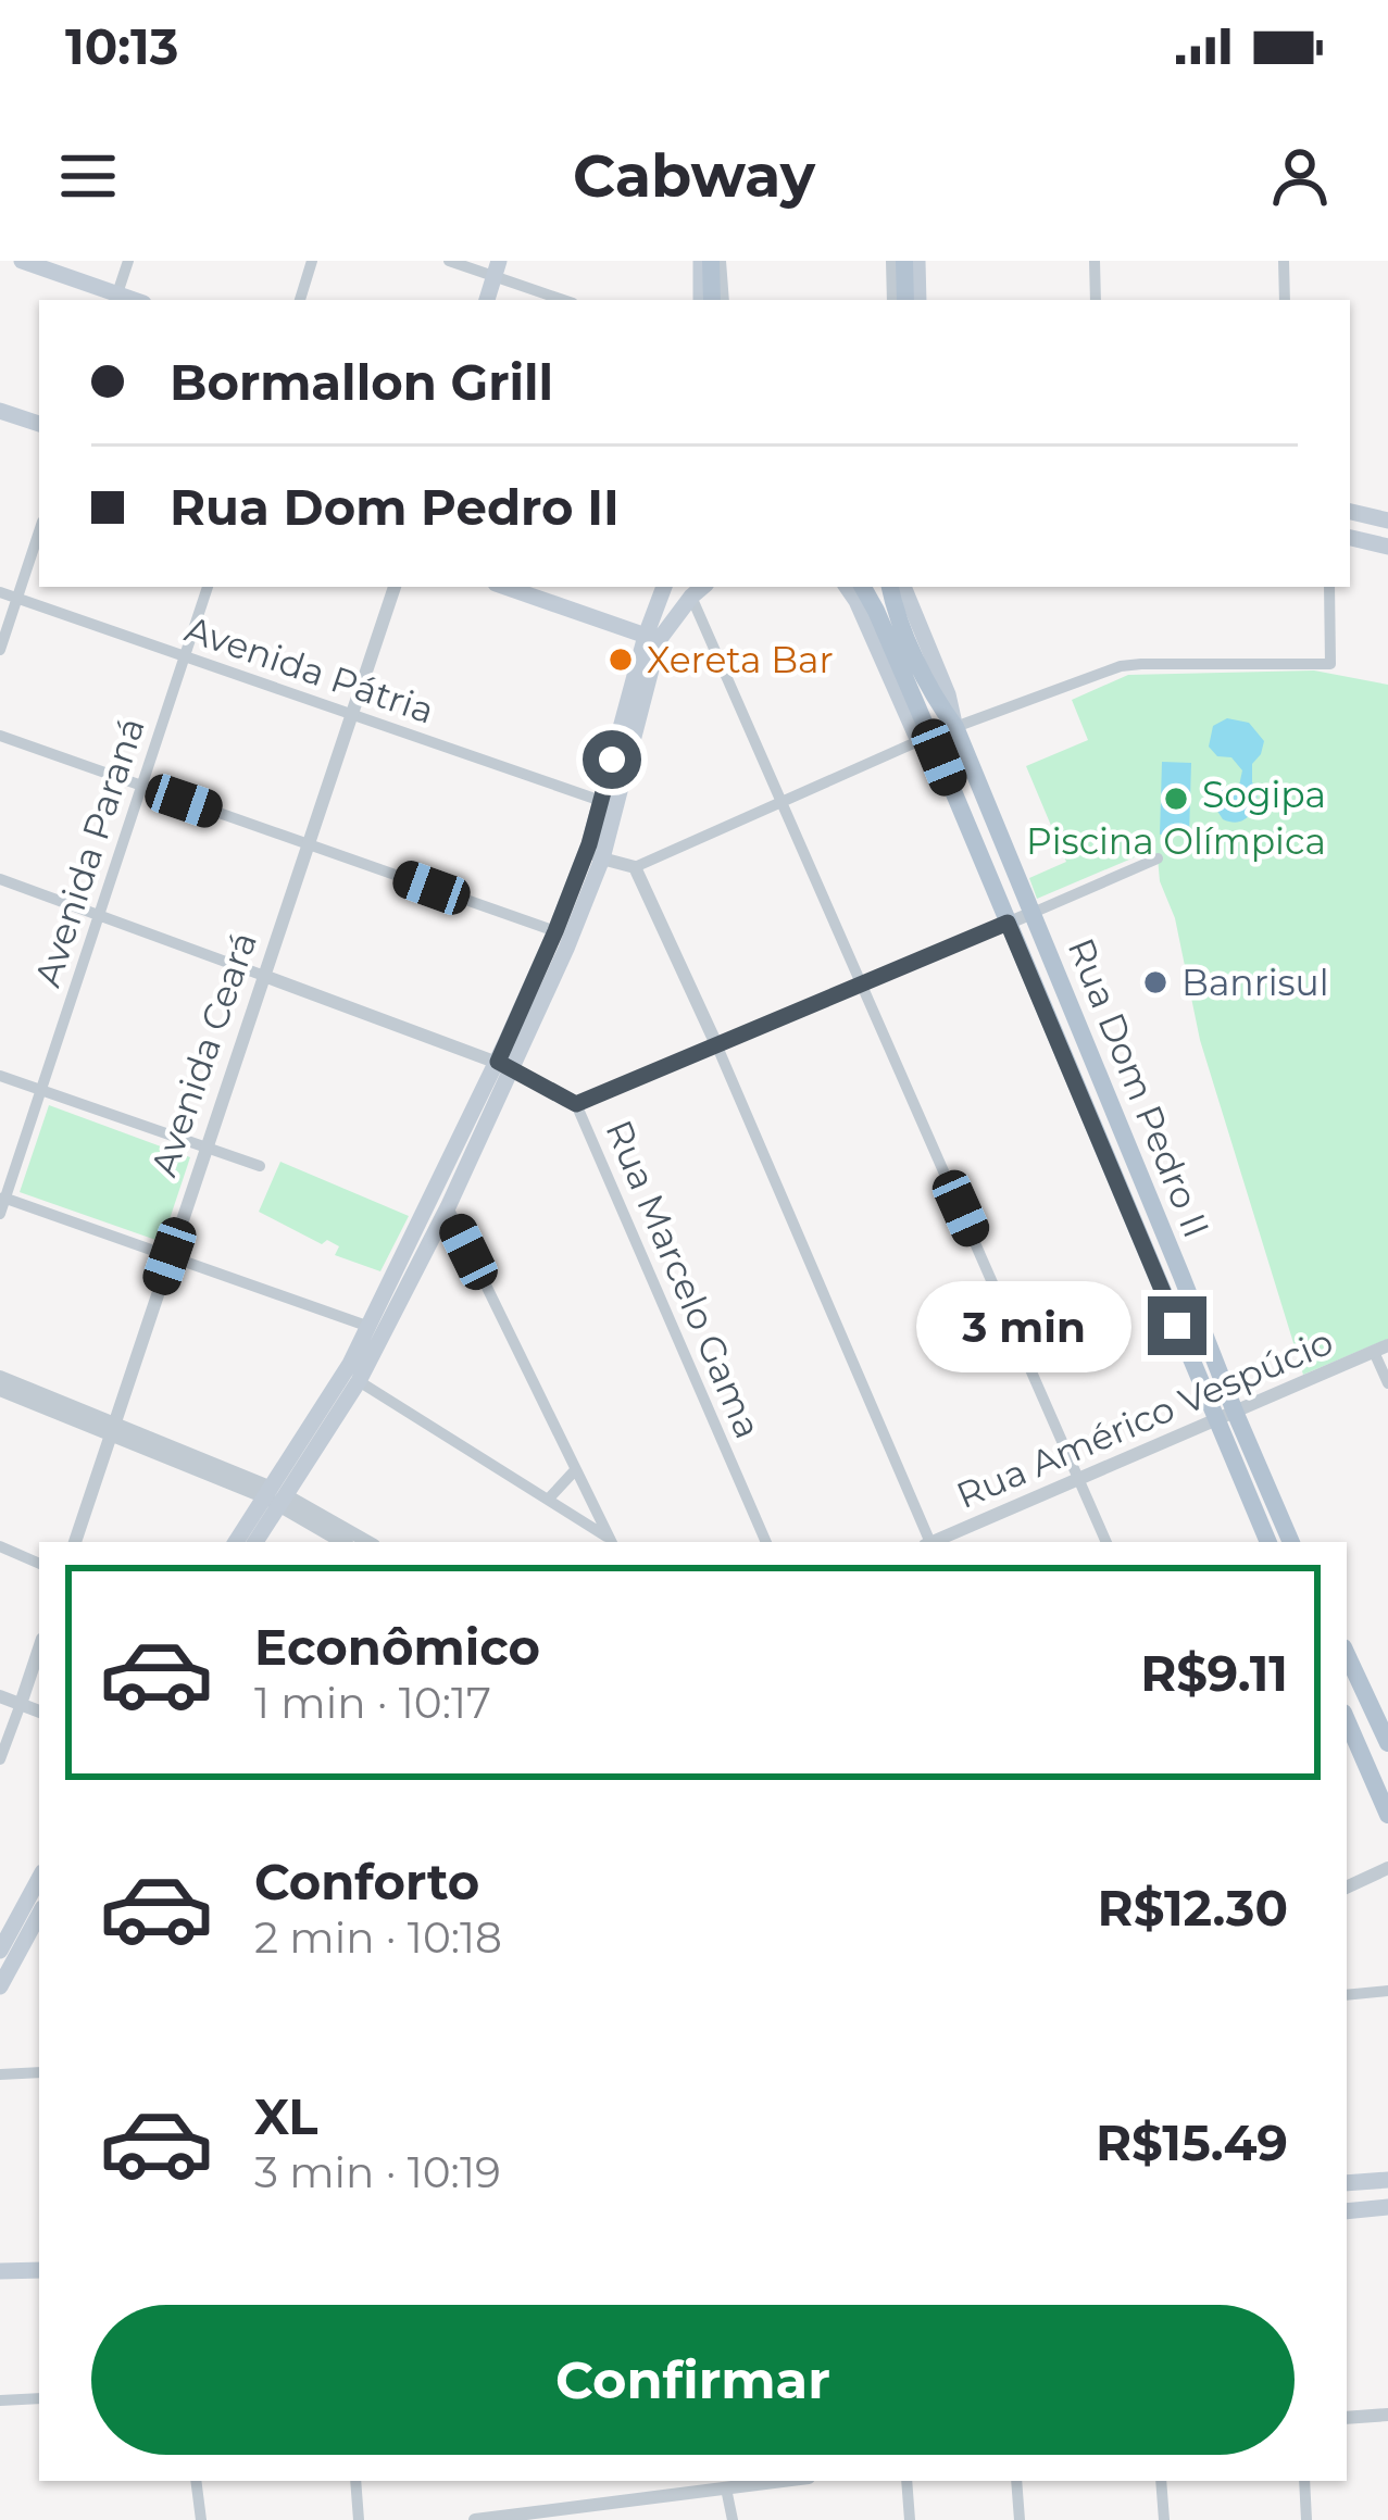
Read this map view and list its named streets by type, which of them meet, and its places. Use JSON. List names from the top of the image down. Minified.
{"streets":{"main road":["Rua Dom Pedro II"],"street":["Avenida Pátria","Avenida Paraná","Avenida Ceará","Rua Marcelo Gama","Rua Américo Vespúcio"]},"crossings":[["Avenida Pátria","Avenida Paraná"],["Avenida Pátria","Avenida Ceará"],["Avenida Ceará","Rua Marcelo Gama"],["Rua Dom Pedro II","Rua Américo Vespúcio"]],"parks":["Sogipa"],"places":["Xereta Bar","Piscina Olímpica","Banrisul"],"page":{"status":"10:13","header":"Cabway","banner":["Bormallon Grill","Rua Dom Pedro II"],"bubble":"3 min","list":[{"name":"Econômico","note":"1 min · 10:17","value":"R$9.11"},{"name":"Conforto","note":"2 min · 10:18","value":"R$12.30"},{"name":"XL","note":"3 min · 10:19","value":"R$15.49"}],"buttons":"Confirmar"}}
